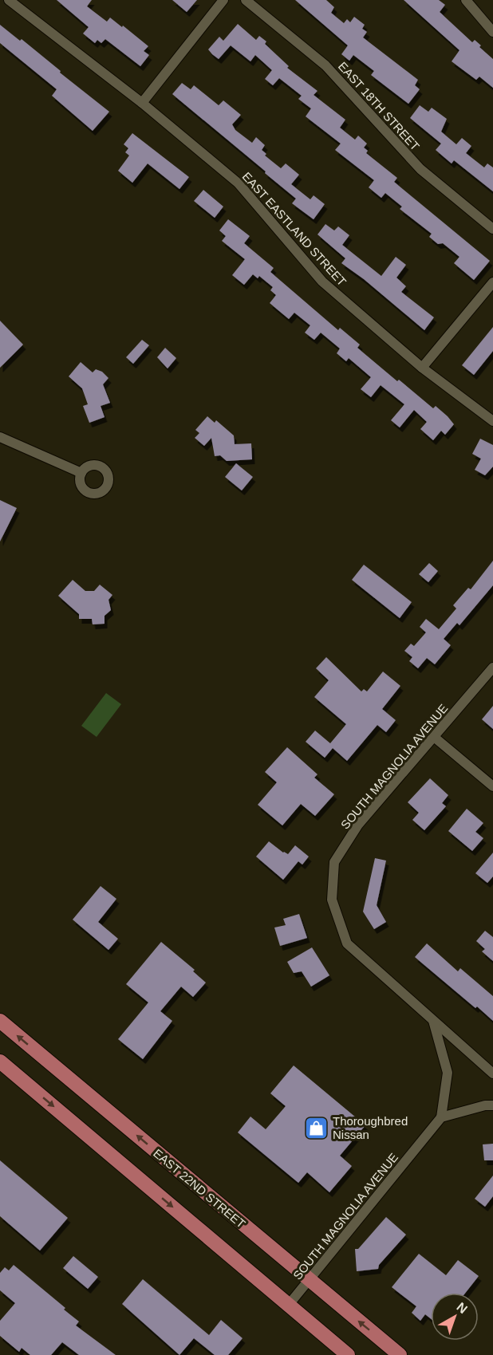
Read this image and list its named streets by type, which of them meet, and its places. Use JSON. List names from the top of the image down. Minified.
{"streets":{"main road":["EAST 22ND STREET"],"street":["EAST 18TH STREET","EAST EASTLAND STREET","SOUTH MAGNOLIA AVENUE"]},"crossings":[["SOUTH MAGNOLIA AVENUE","EAST 22ND STREET"]],"places":{"shop":["Thoroughbred Nissan"]},"north":"top right"}
